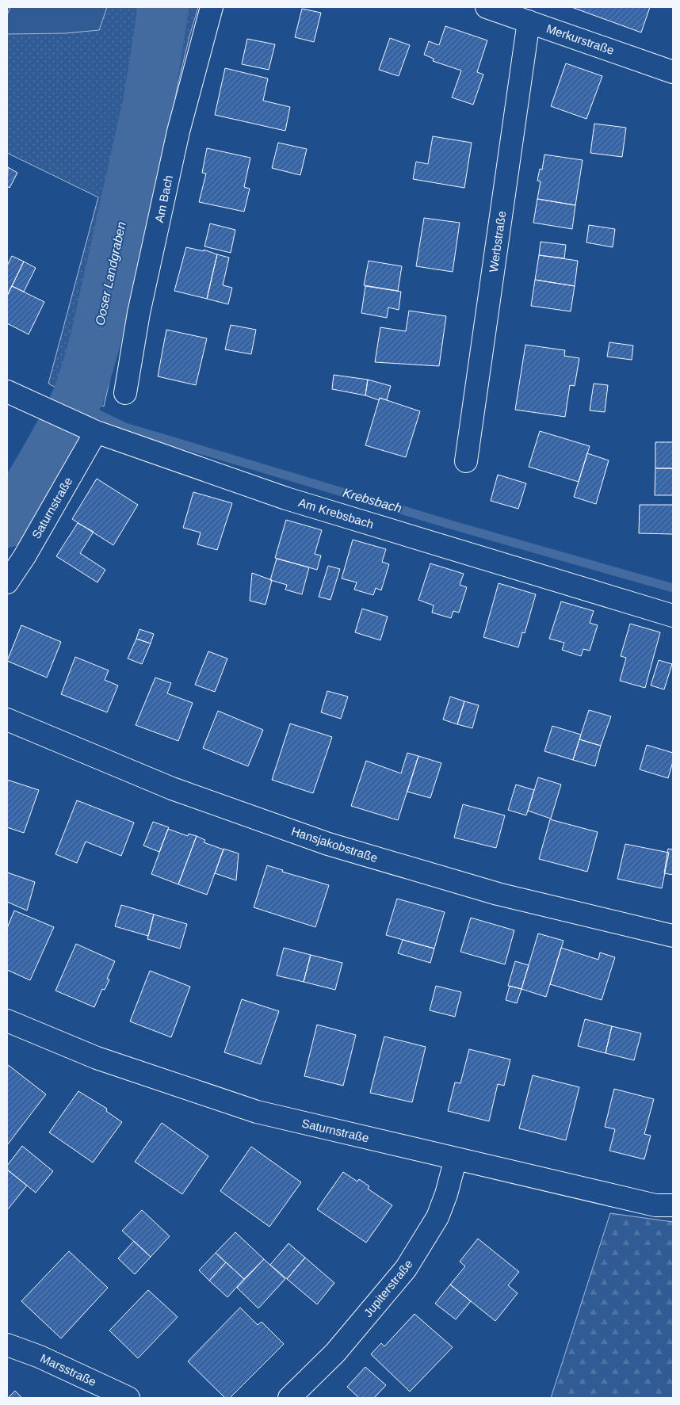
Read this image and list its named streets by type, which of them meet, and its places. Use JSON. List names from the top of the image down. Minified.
{"streets":{"street":["Merkurstraße","Am Bach","Werbstraße","Saturnstraße","Am Krebsbach","Hansjakobstraße","Jupiterstraße","Marsstraße"]},"crossings":[["Merkurstraße","Werbstraße"],["Saturnstraße","Am Krebsbach"],["Saturnstraße","Jupiterstraße"]],"water":["Ooser Landgraben","Krebsbach"]}
